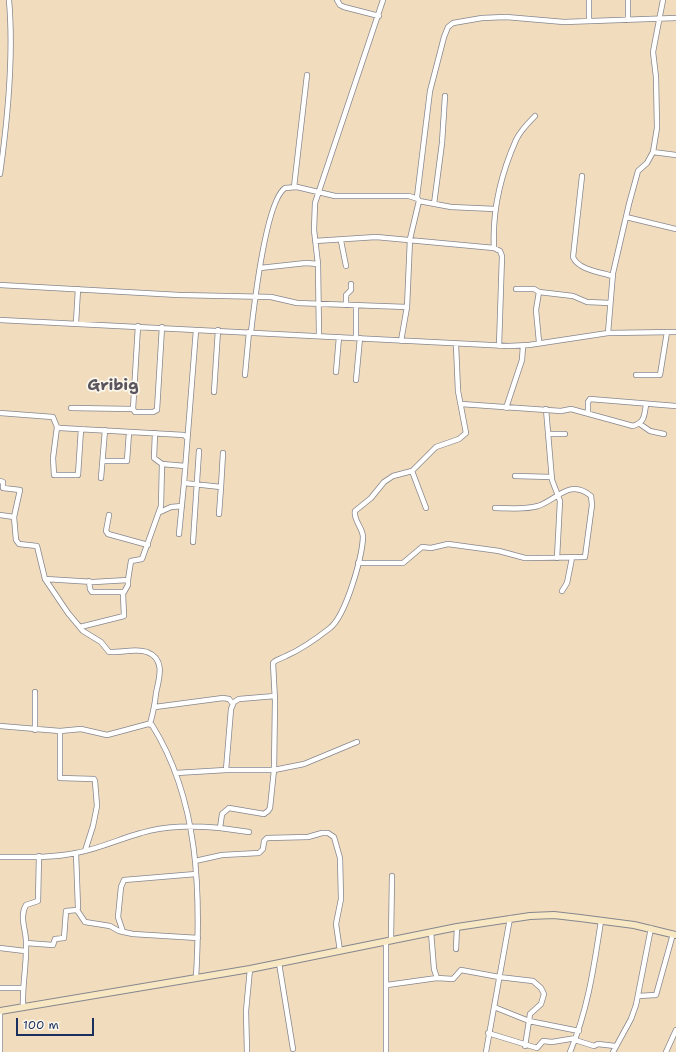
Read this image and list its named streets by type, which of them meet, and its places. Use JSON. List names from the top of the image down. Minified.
{"districts":["Gribig"],"scale_bar":"100 m"}
